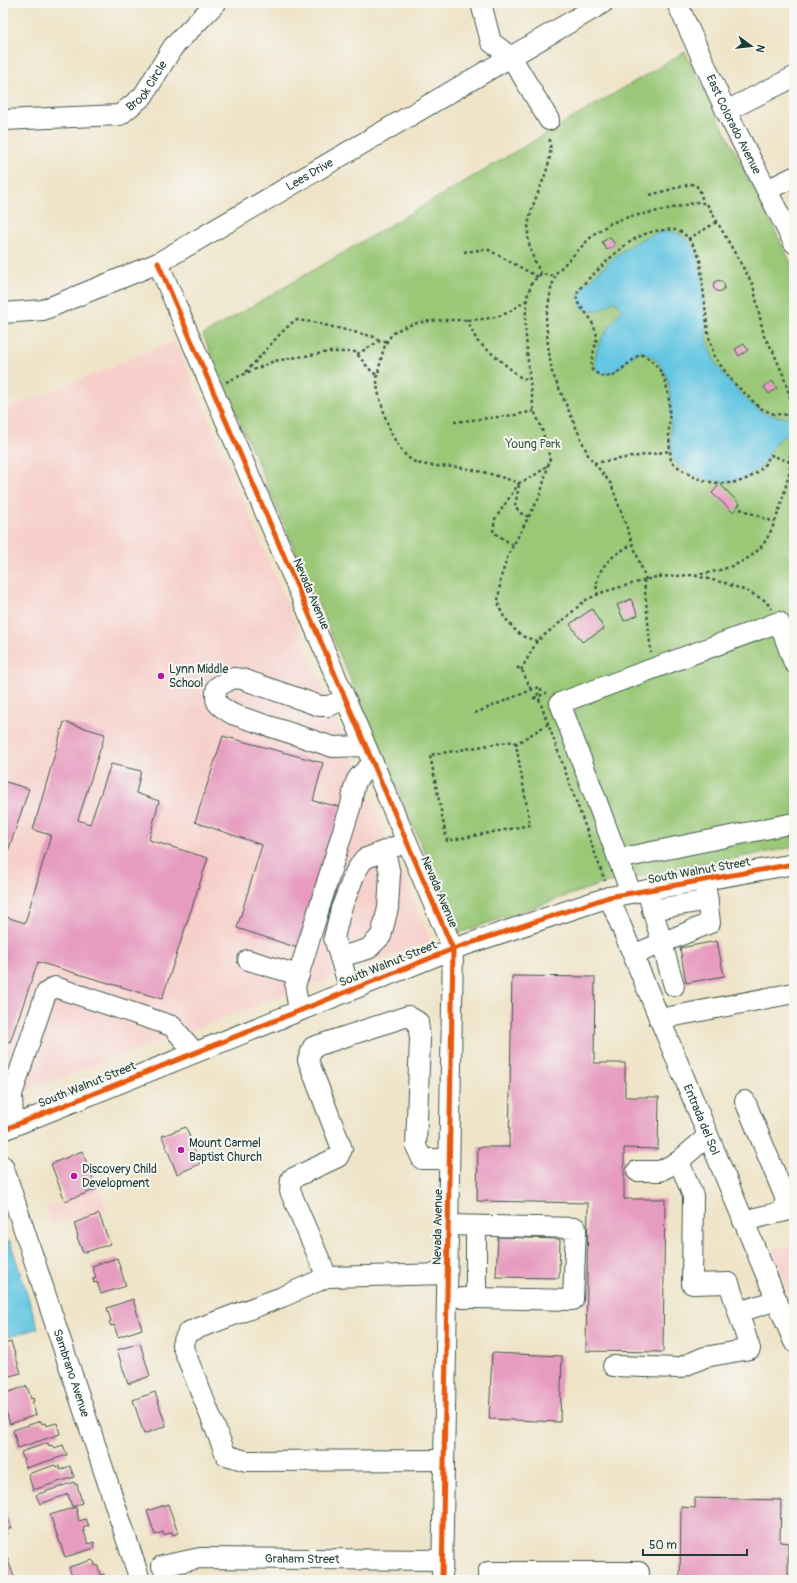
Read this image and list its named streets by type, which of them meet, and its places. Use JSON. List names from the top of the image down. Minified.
{"streets":{"street":["Brook Circle","East Colorado Avenue","Lees Drive","Nevada Avenue","South Walnut Street","Entrada del Sol","Sambrano Avenue","Graham Street"]},"crossings":[["Lees Drive","Nevada Avenue"],["Nevada Avenue","South Walnut Street"],["Nevada Avenue","Graham Street"],["South Walnut Street","Entrada del Sol"]],"parks":["Young Park"],"places":["Lynn Middle School","Mount Carmel Baptist Church","Discovery Child Development"],"scale_bar":"50 m","north":"right"}
